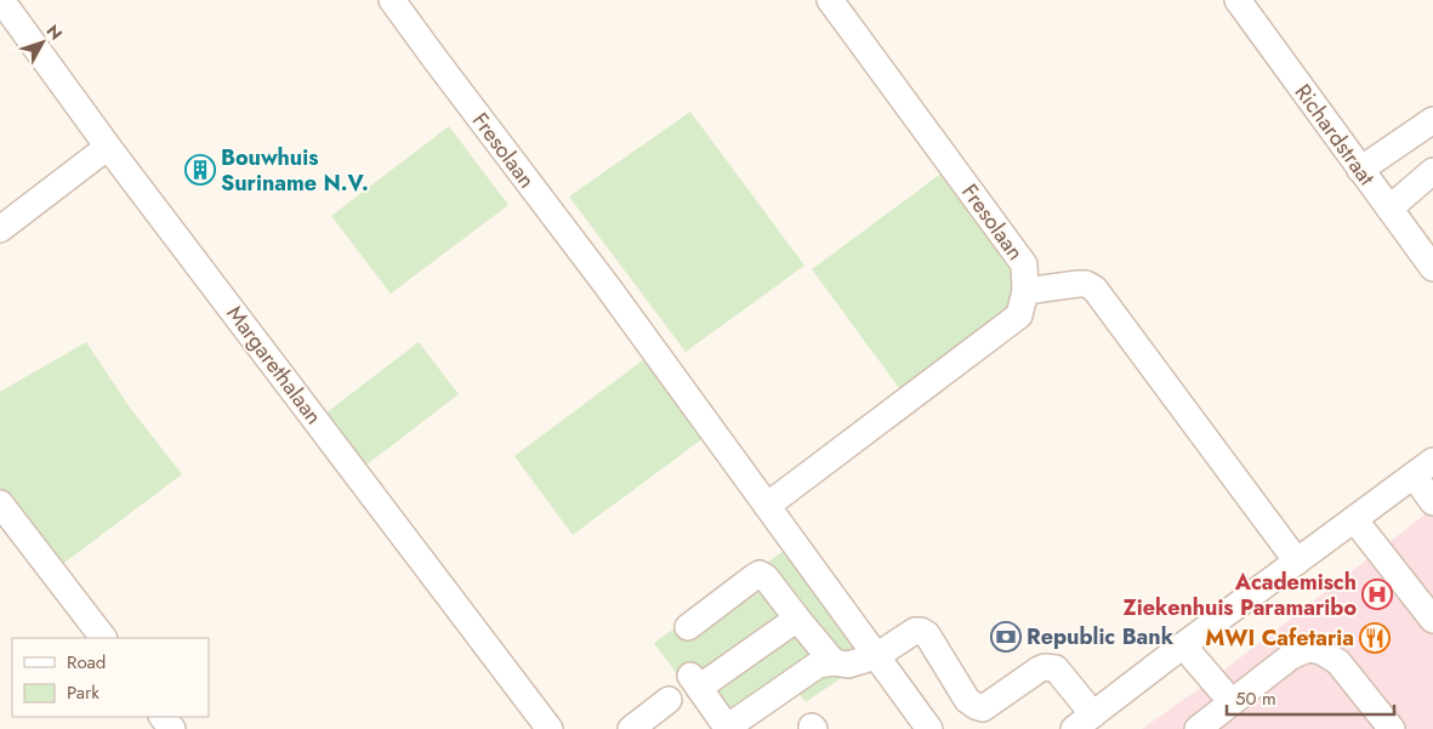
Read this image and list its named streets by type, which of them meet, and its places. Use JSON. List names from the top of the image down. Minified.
{"streets":{"street":["Richardstraat","Fresolaan","Margarethalaan"]},"places":{"building":["Bouwhuis Suriname N.V."],"hospital":["Academisch Ziekenhuis Paramaribo"],"bank":["Republic Bank"],"restaurant":["MWI Cafetaria"]},"legend":["Road","Park"],"scale_bar":"50 m","north":"top right"}
